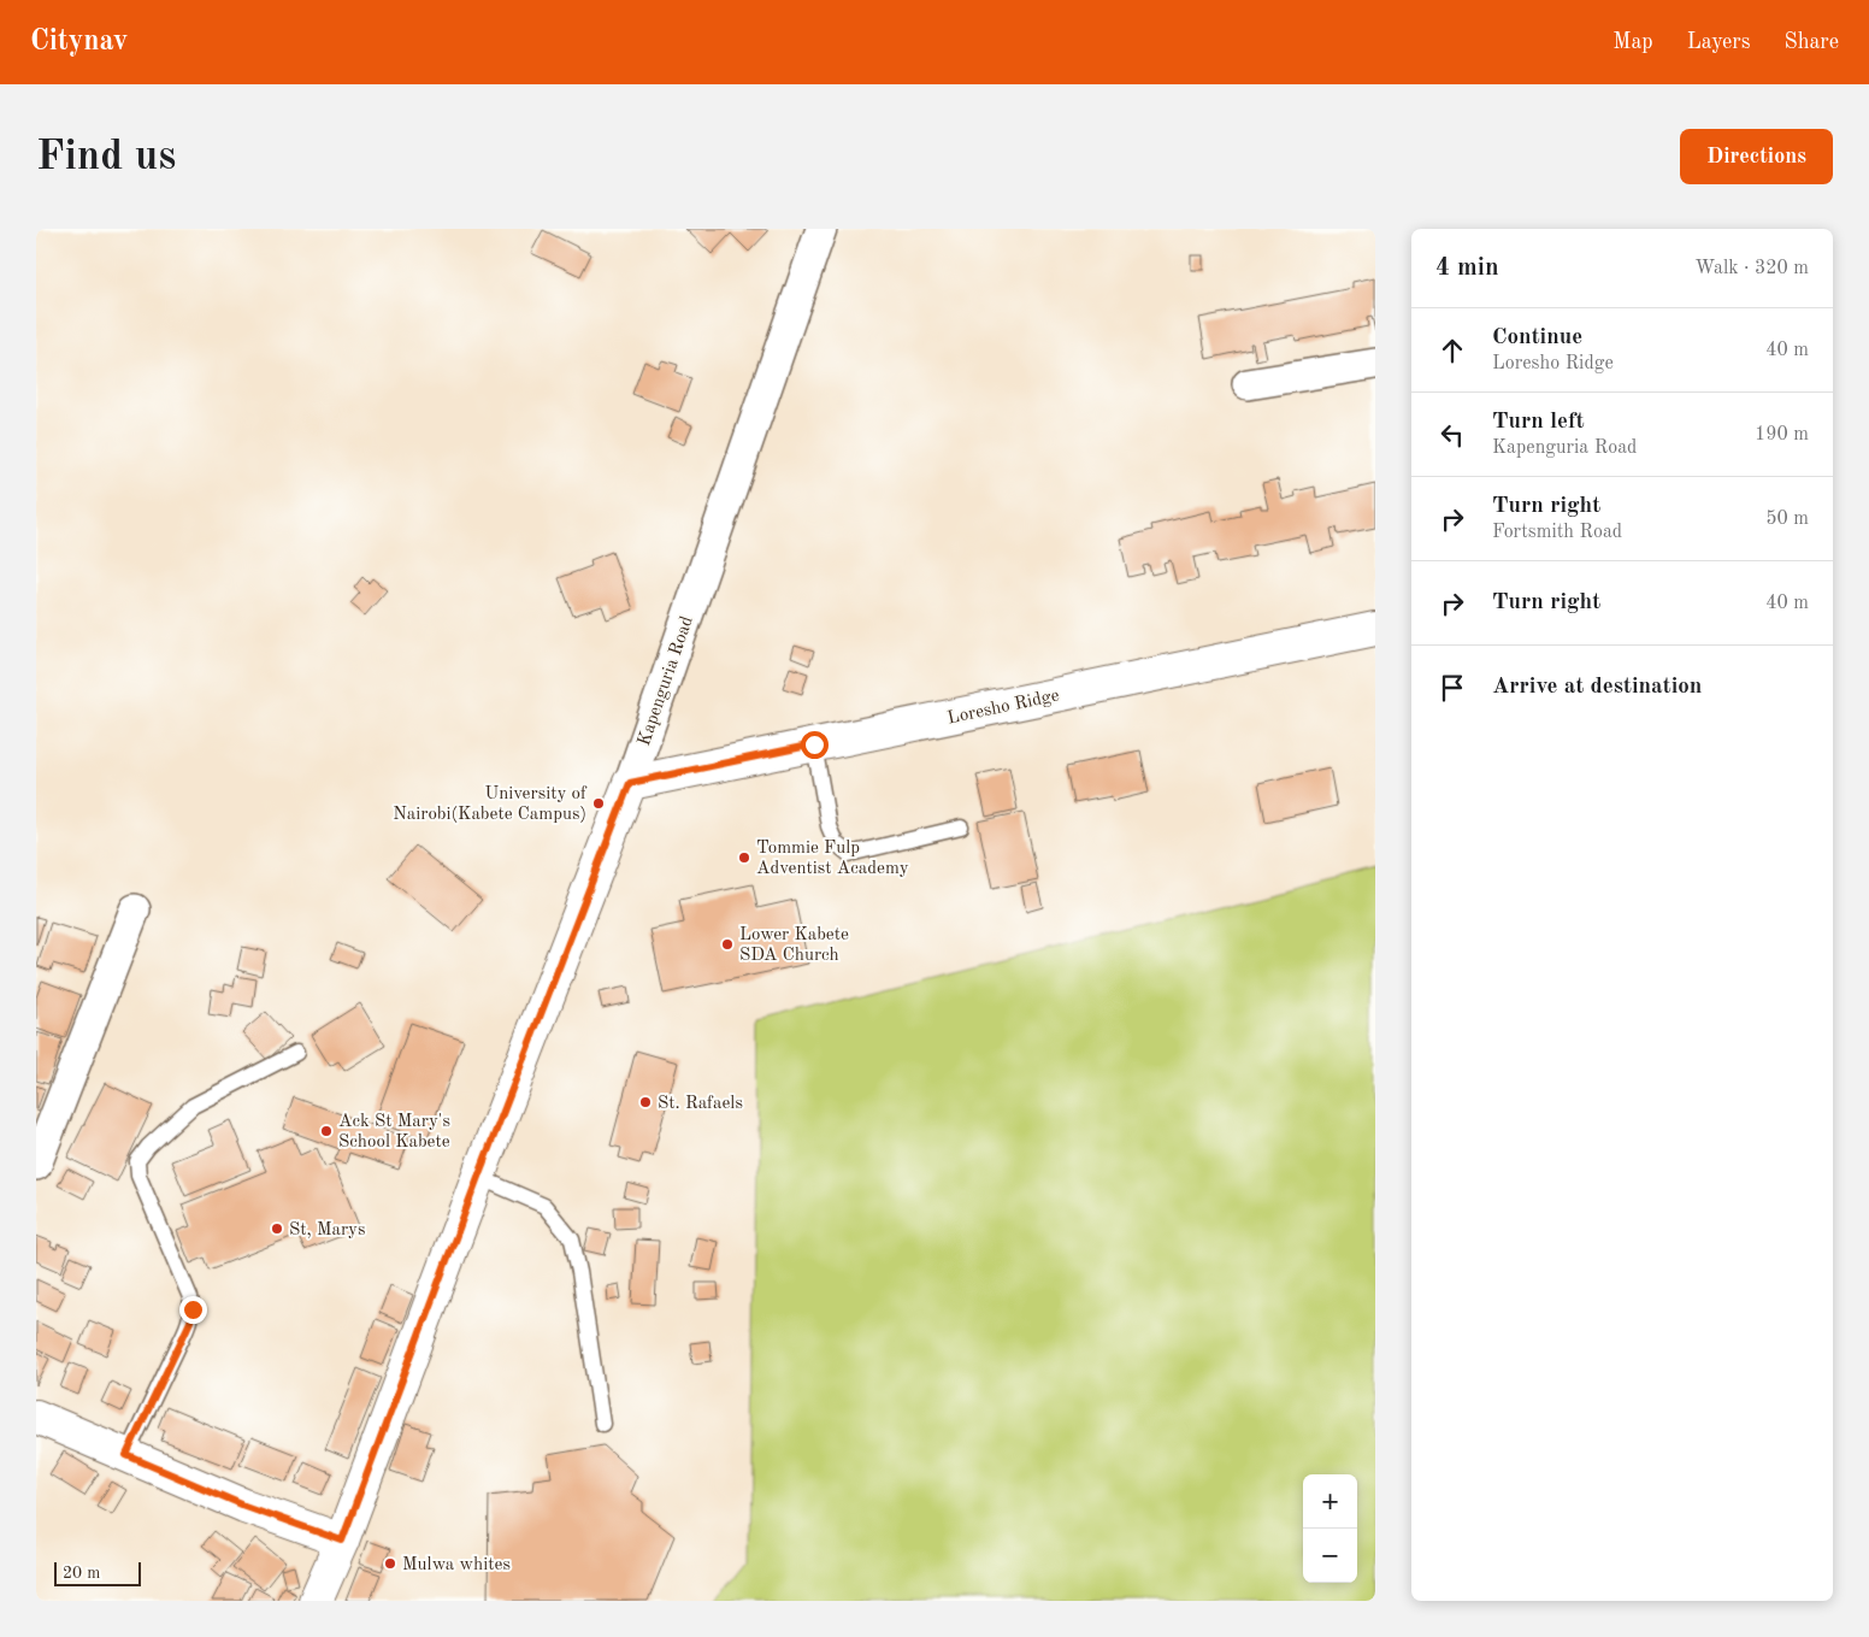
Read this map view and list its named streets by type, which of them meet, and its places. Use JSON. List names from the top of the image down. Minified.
{"streets":{"street":["Kapenguria Road","Loresho Ridge"]},"crossings":[["Kapenguria Road","Loresho Ridge"]],"places":["University of Nairobi(Kabete Campus)","Tommie Fulp Adventist Academy","Lower Kabete SDA Church","St. Rafaels","Ack St Mary's School Kabete","St, Marys","Mulwa whites"],"scale_bar":"20 m","page":{"header":"Citynav","nav":["Map","Layers","Share"],"buttons":"Directions","title":"Find us","heading":["4 min","Walk · 320 m"],"list":[["Continue","Loresho Ridge","40 m"],["Turn left","Kapenguria Road","190 m"],["Turn right","Fortsmith Road","50 m"],["Turn right","40 m"],"Arrive at destination"],"map_buttons":["+","−"],"scale":"20 m"}}
